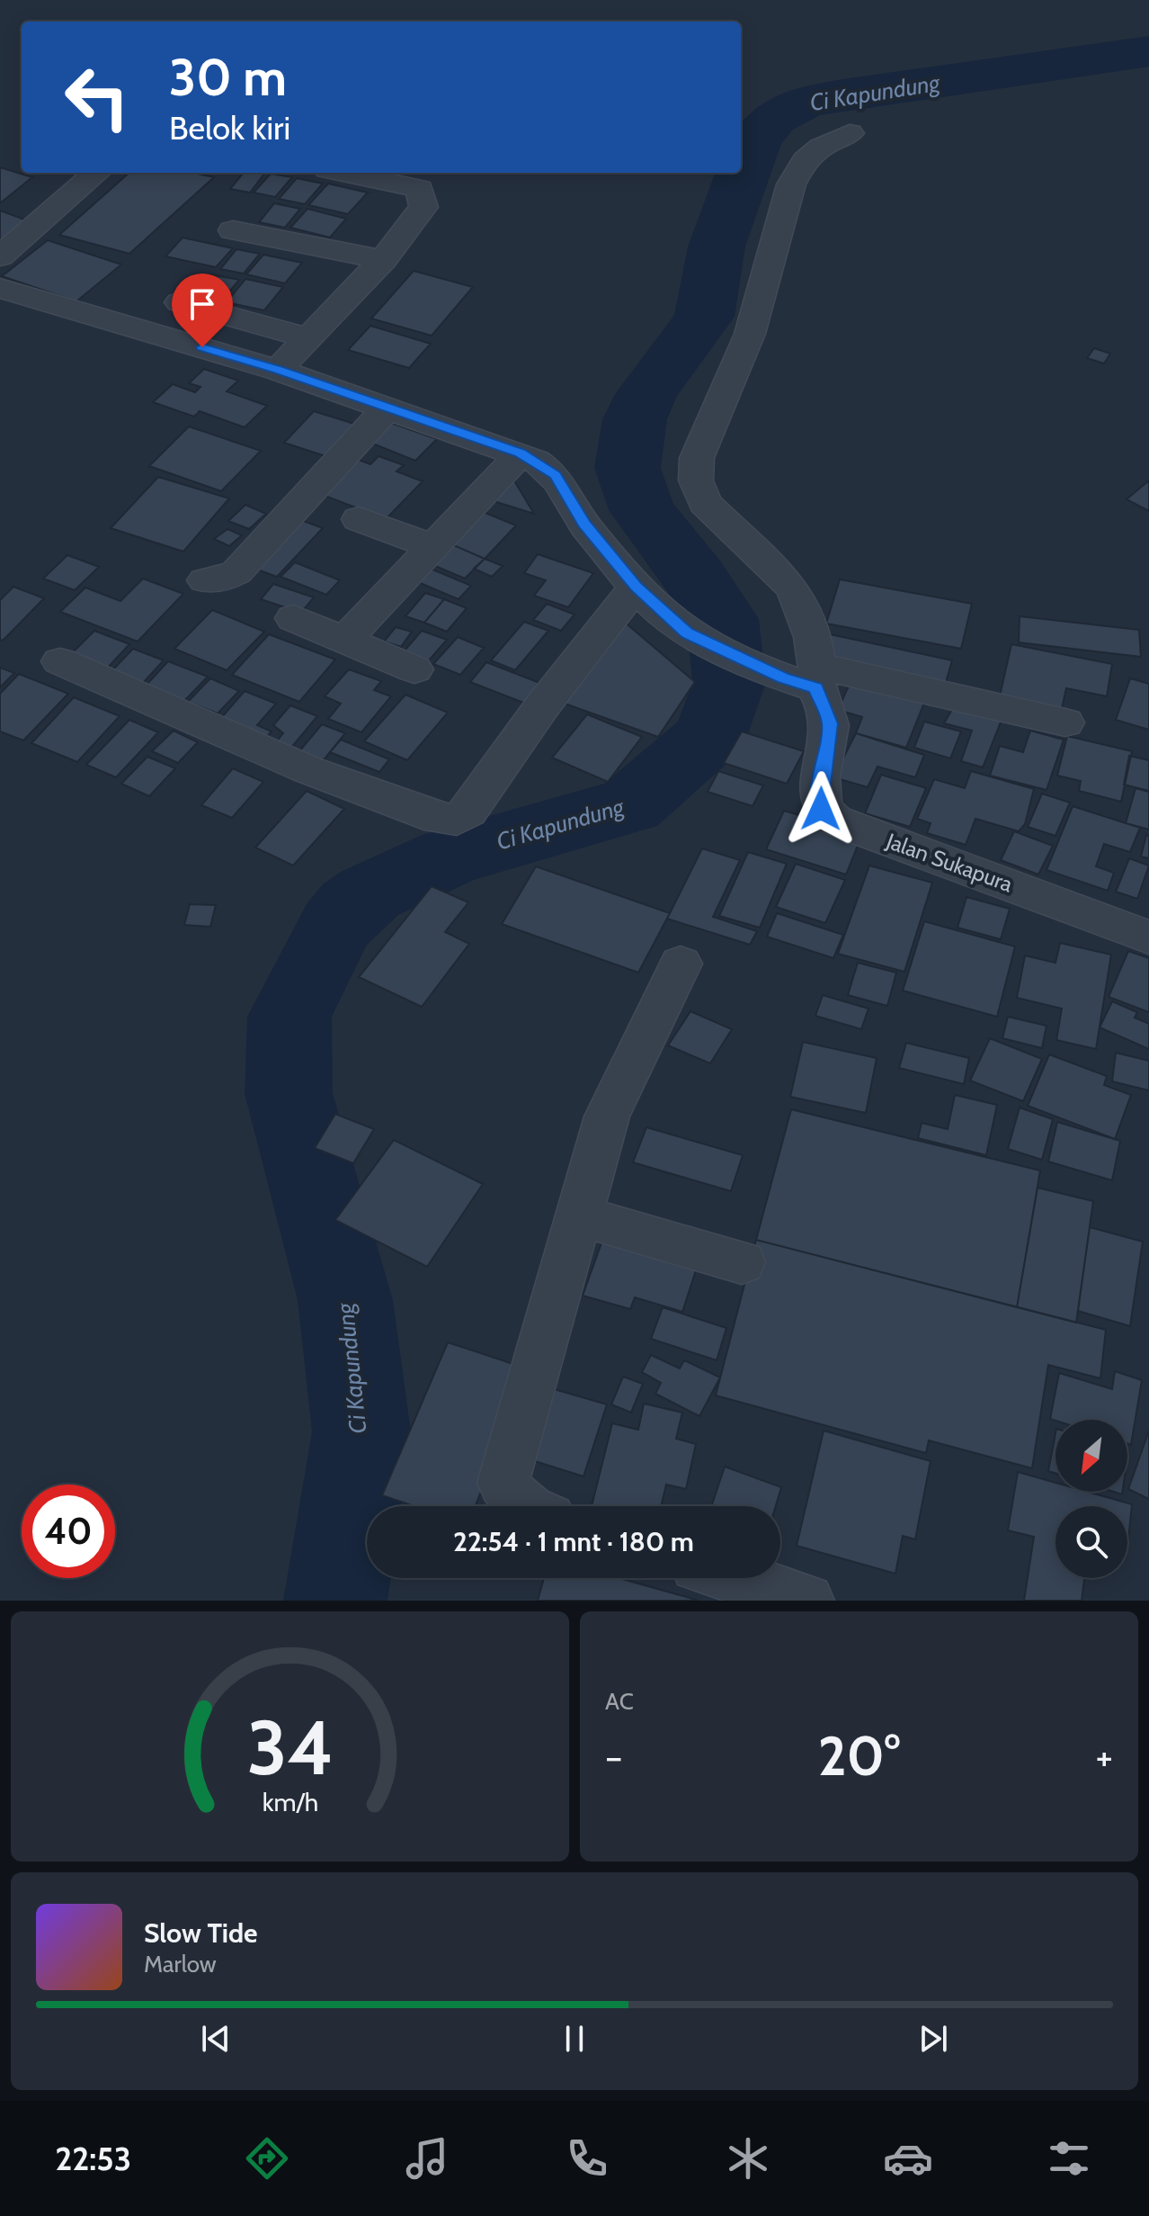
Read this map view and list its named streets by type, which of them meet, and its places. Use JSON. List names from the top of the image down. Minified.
{"streets":{"street":["Jalan Sukapura"]},"water":["Ci Kapundung"],"north":"bottom left","page":{"turn":["30 m","Belok kiri"],"limit":"40","trip":"22:54 · 1 mnt · 180 m","tile":"AC","heat":["−","20°","+"],"song":["Slow Tide","Marlow"],"tabs":"22:53","gauge":["34","km/h"]}}
